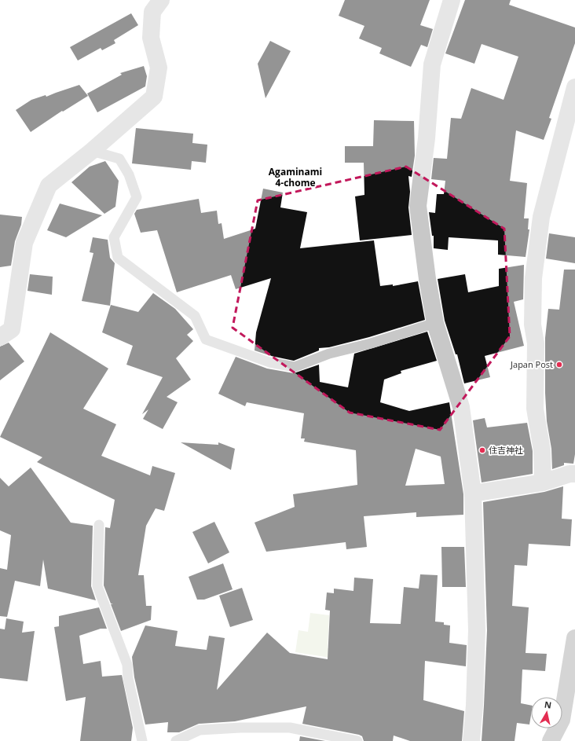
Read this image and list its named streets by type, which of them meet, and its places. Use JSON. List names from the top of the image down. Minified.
{"districts":["Agaminami 4-chome"],"places":["Japan Post","住吉神社"],"north":"top"}
